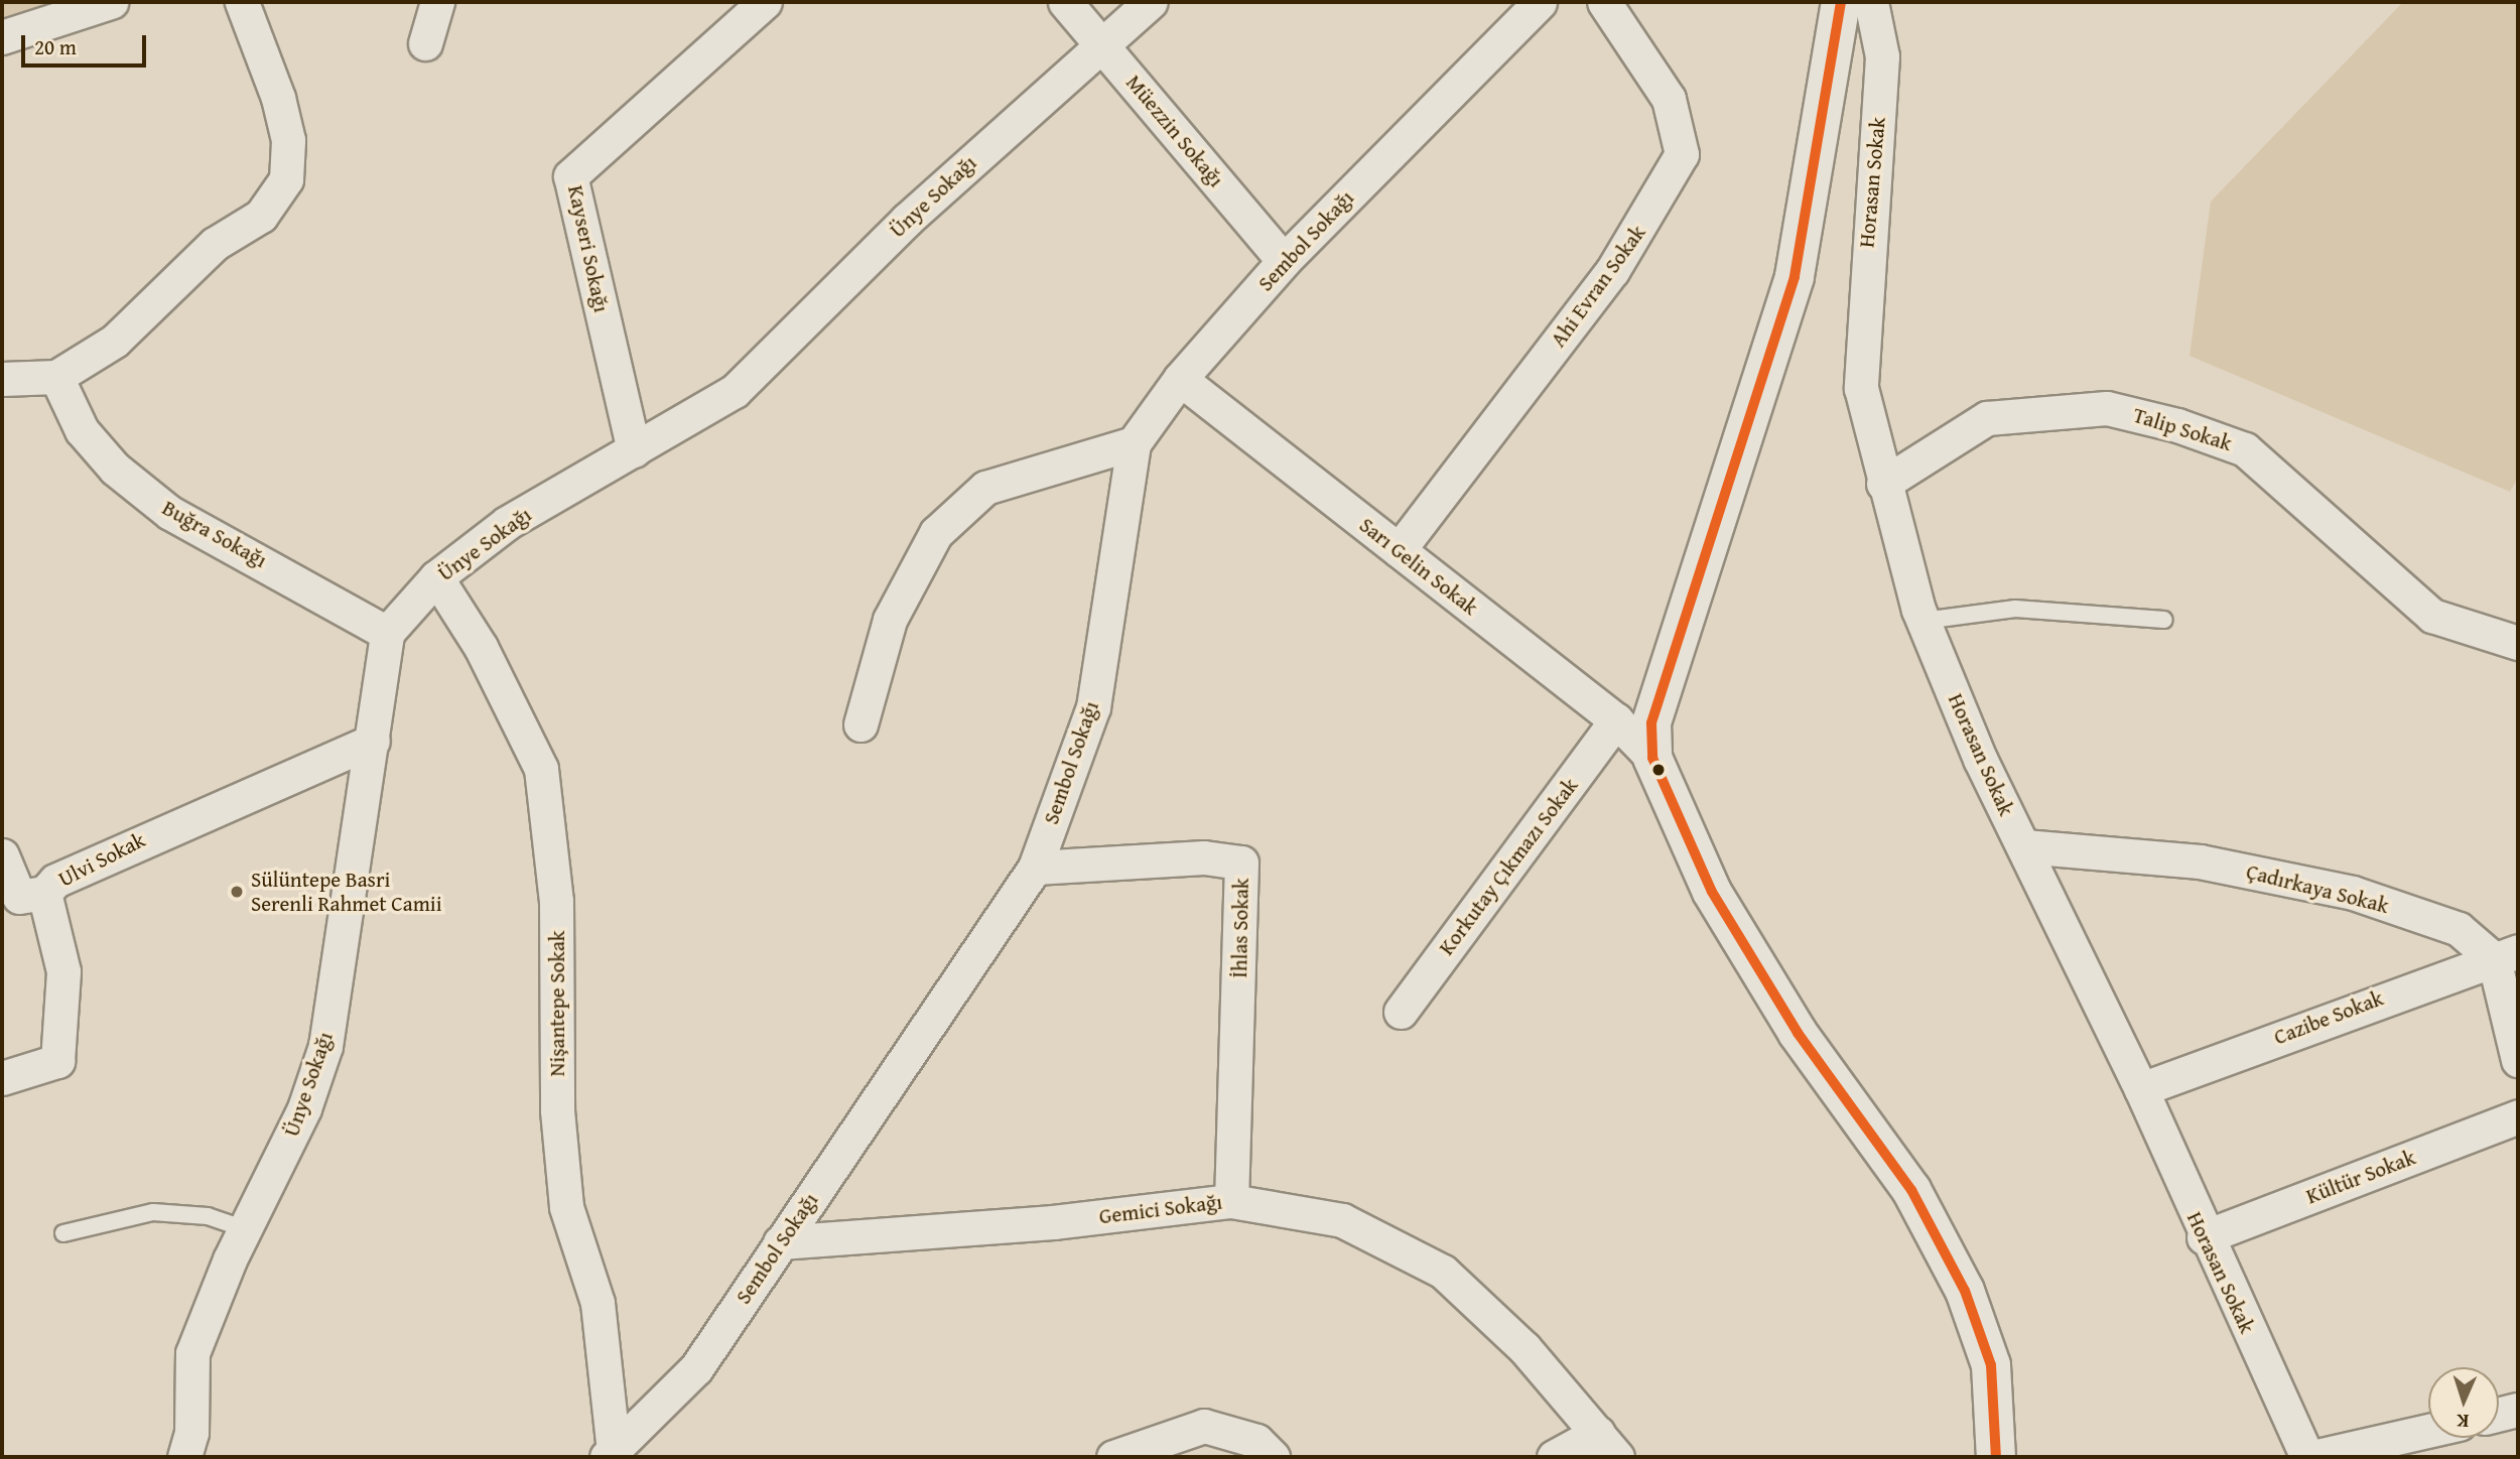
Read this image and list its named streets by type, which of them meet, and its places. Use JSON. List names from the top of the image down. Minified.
{"streets":{"street":["Müezzin Sokağı","Horasan Sokak","Ünye Sokağı","Sembol Sokağı","Kayseri Sokağı","Ahi Evran Sokak","Talip Sokak","Buğra Sokağı","Sarı Gelin Sokak","Ulvi Sokak","Korkutay Çıkmazı Sokak","Çadırkaya Sokak","İhlas Sokak","Nişantepe Sokak","Cazibe Sokak","Kültür Sokak","Gemici Sokağı"]},"crossings":[["Müezzin Sokağı","Ünye Sokağı"],["Müezzin Sokağı","Sembol Sokağı"],["Horasan Sokak","Talip Sokak"],["Horasan Sokak","Çadırkaya Sokak"],["Horasan Sokak","Cazibe Sokak"],["Horasan Sokak","Kültür Sokak"],["Ünye Sokağı","Kayseri Sokağı"],["Ünye Sokağı","Buğra Sokağı"],["Ünye Sokağı","Ulvi Sokak"],["Ünye Sokağı","Nişantepe Sokak"],["Sembol Sokağı","Sarı Gelin Sokak"],["Sembol Sokağı","İhlas Sokak"],["Sembol Sokağı","Nişantepe Sokak"],["Sembol Sokağı","Gemici Sokağı"],["Ahi Evran Sokak","Sarı Gelin Sokak"],["Sarı Gelin Sokak","Korkutay Çıkmazı Sokak"],["Çadırkaya Sokak","Cazibe Sokak"],["İhlas Sokak","Gemici Sokağı"]],"places":["Sülüntepe Basri Serenli Rahmet Camii"],"scale_bar":"20 m","north":"bottom"}
